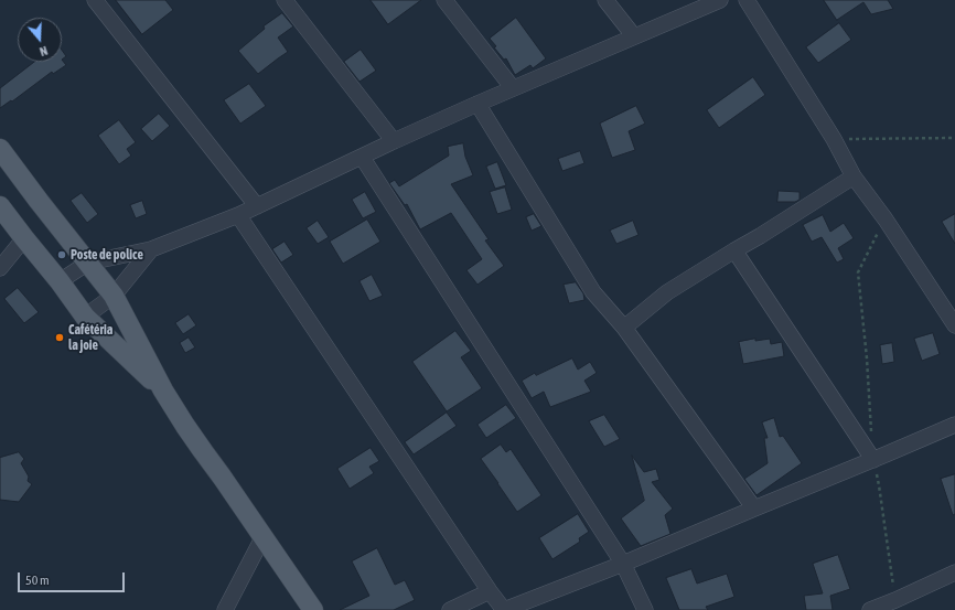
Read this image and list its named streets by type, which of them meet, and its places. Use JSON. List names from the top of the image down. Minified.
{"places":["Poste de police","Cafétéria la joie"],"scale_bar":"50 m","north":"bottom"}
